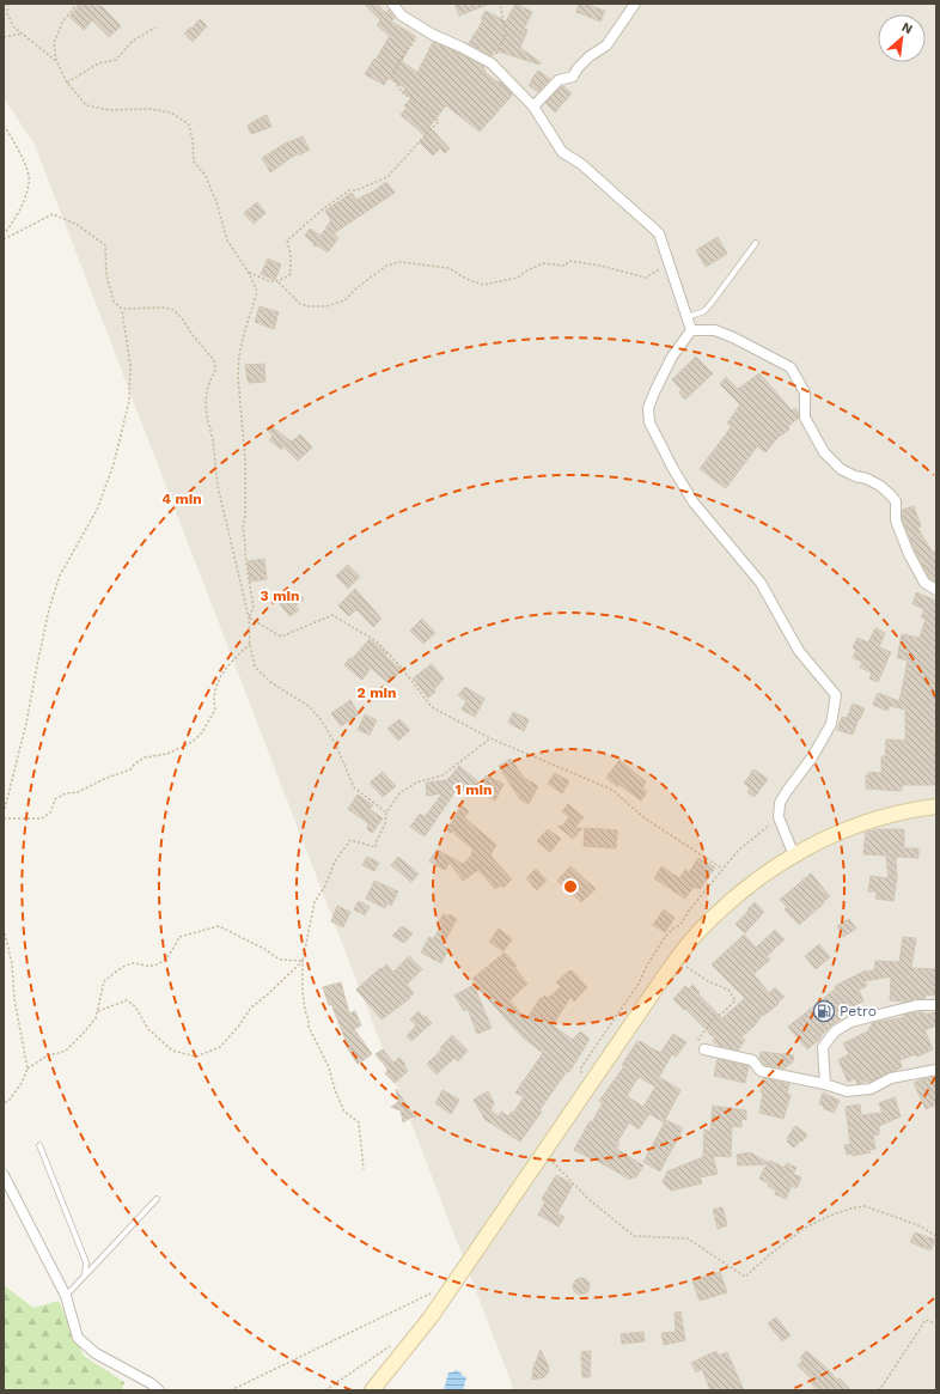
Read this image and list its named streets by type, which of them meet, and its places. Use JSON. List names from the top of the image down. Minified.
{"places":{"fuel station":["Petro"]},"north":"top right","rings":["4 min","3 min","2 min","1 min"]}
